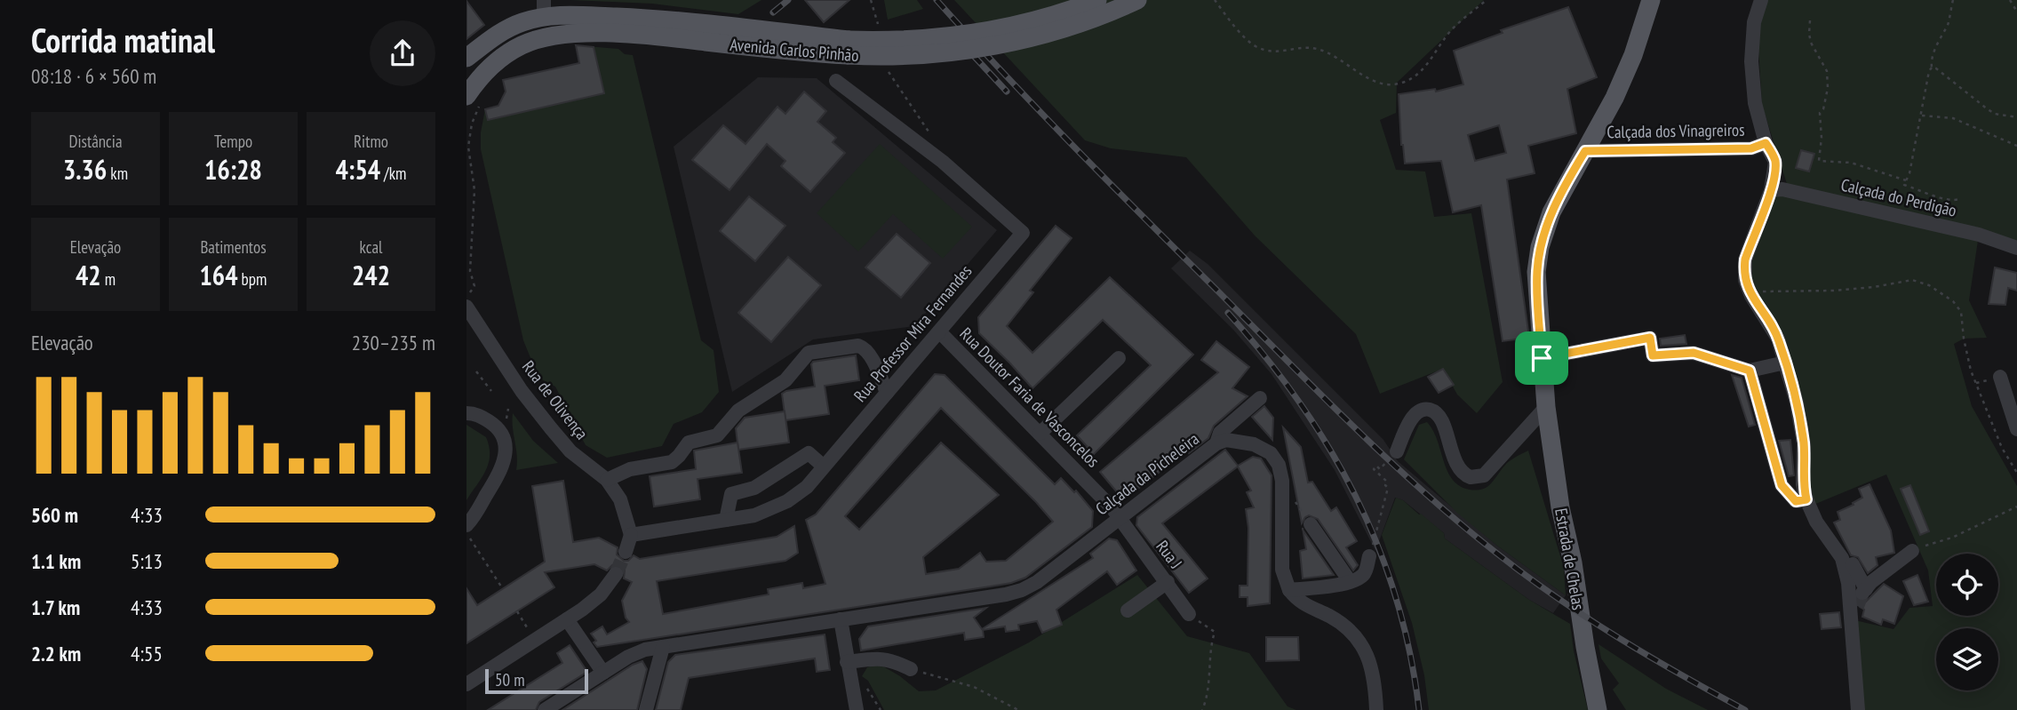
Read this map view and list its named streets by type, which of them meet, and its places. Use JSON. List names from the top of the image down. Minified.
{"streets":{"main road":["Avenida Carlos Pinhão","Estrada de Chelas"],"street":["Calçada dos Vinagreiros","Calçada do Perdigão","Rua Professor Mira Fernandes","Rua Doutor Faria de Vasconcelos","Rua de Olivença","Calçada da Picheleira","Rua J"]},"crossings":[["Calçada dos Vinagreiros","Estrada de Chelas"],["Rua Professor Mira Fernandes","Rua Doutor Faria de Vasconcelos"],["Rua Professor Mira Fernandes","Rua de Olivença"],["Rua Doutor Faria de Vasconcelos","Calçada da Picheleira"],["Rua Doutor Faria de Vasconcelos","Rua J"],["Calçada da Picheleira","Rua J"]],"scale_bar":"50 m","page":{"heading":["Corrida matinal","08:18 · 6 × 560 m"],"stats":[["Distância","3.36 km"],["Tempo","16:28"],["Ritmo","4:54 /km"],["Elevação","42 m"],["Batimentos","164 bpm"],["kcal","242"]],"chart":["Elevação","230–235 m"],"list":[{"name":"560 m","note":"4:33"},{"name":"1.1 km","note":"5:13"},{"name":"1.7 km","note":"4:33"},{"name":"2.2 km","note":"4:55"}],"scale":"50 m"}}
